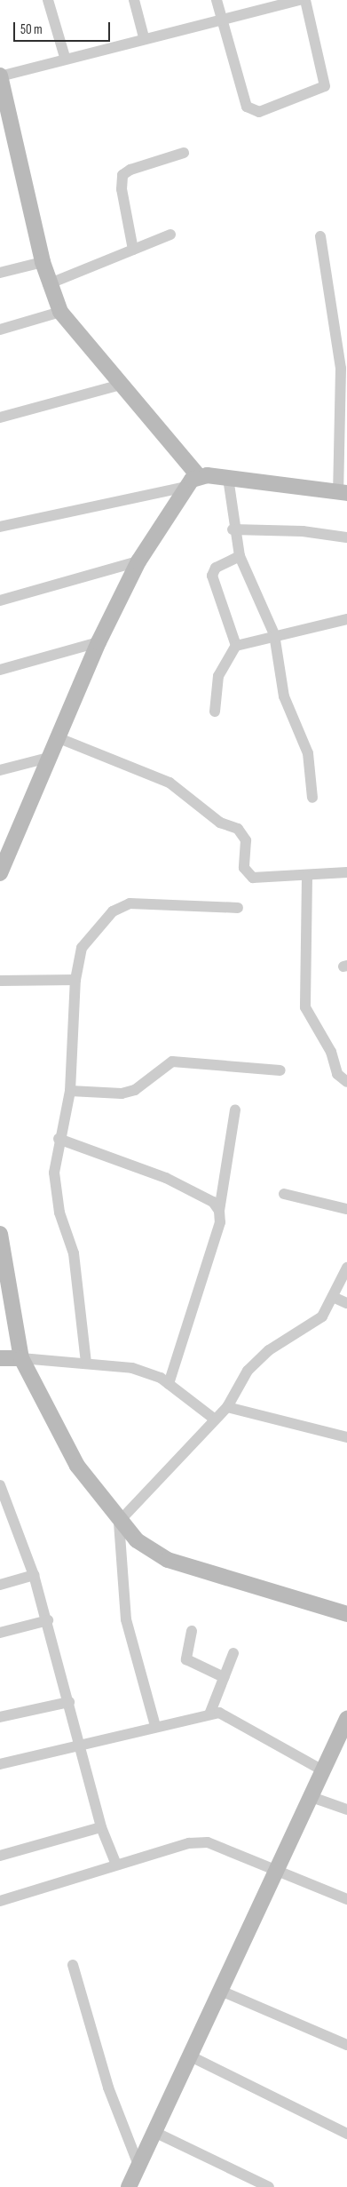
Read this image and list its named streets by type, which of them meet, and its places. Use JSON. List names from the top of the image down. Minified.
{"scale_bar":"50 m"}
